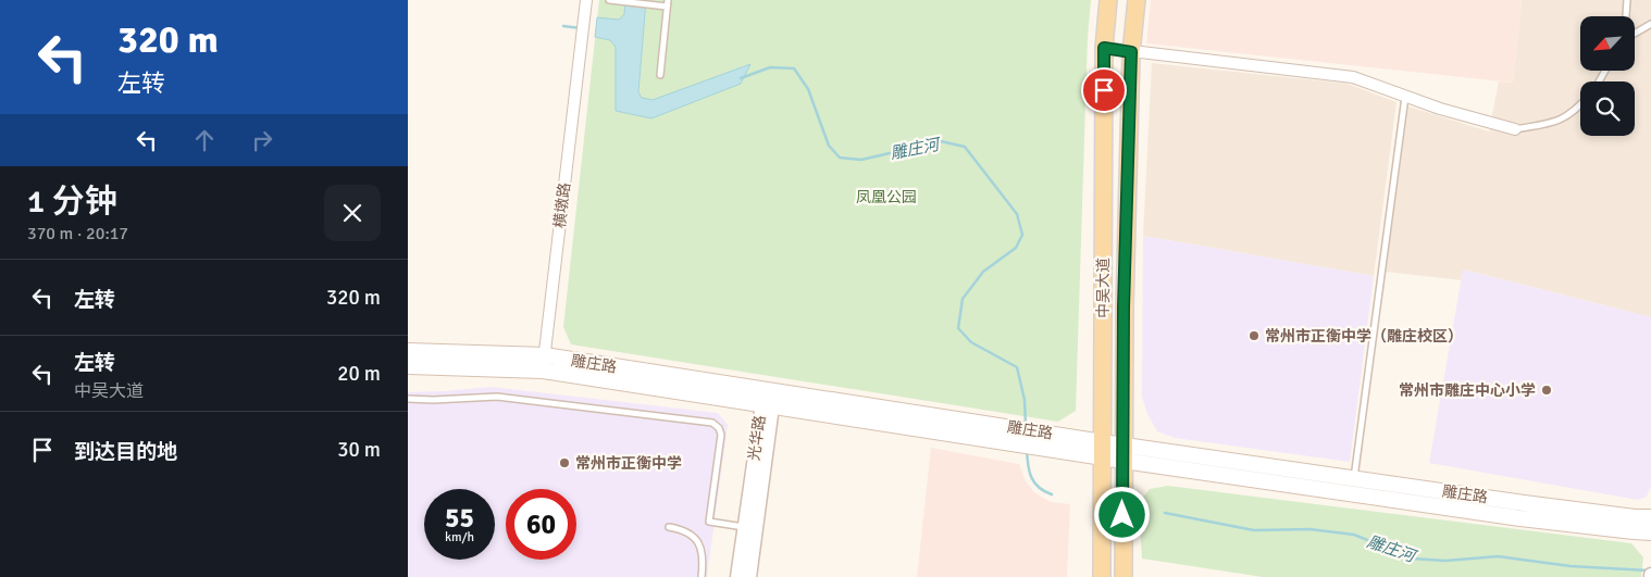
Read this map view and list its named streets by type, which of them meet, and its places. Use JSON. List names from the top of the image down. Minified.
{"streets":{"main road":["中吴大道","雕庄路"],"street":["横墩路","光华路"]},"crossings":[["横墩路","雕庄路"],["中吴大道","雕庄路"],["雕庄路","光华路"]],"water":["雕庄河"],"parks":["凤凰公园"],"places":["常州市正衡中学（雕庄校区）","常州市雕庄中心小学","常州市正衡中学"],"north":"bottom left","page":{"turn":["320 m","左转"],"heading":["1 分钟","370 m · 20:17"],"list":[{"name":"左转","value":"320 m"},{"name":"左转","note":"中吴大道","value":"20 m"},{"name":"到达目的地","value":"30 m"}],"speed":"55 km/h","limit":"60"}}
